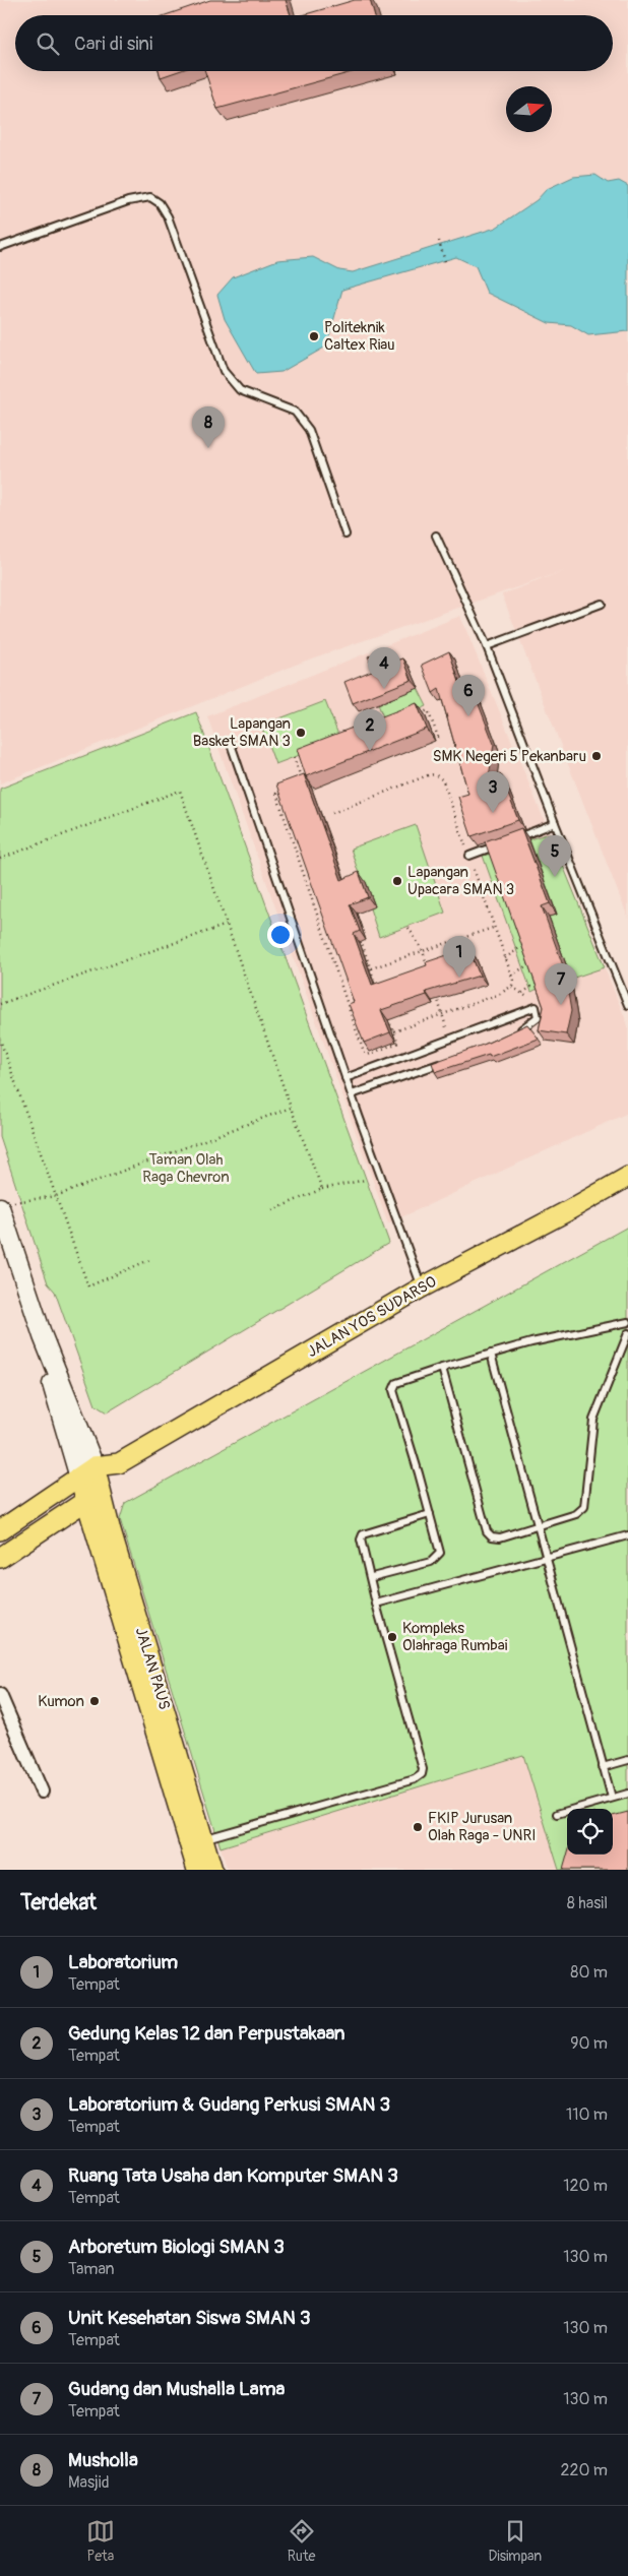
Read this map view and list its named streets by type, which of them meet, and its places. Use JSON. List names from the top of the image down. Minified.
{"streets":{"main road":["JALAN YOS SUDARSO","JALAN PAUS"]},"crossings":[["JALAN YOS SUDARSO","JALAN PAUS"]],"parks":["Taman Olah Raga Chevron"],"places":["Politeknik Caltex Riau","Lapangan Basket SMAN 3","SMK Negeri 5 Pekanbaru","Lapangan Upacara SMAN 3","Kompleks Olahraga Rumbai","Kumon","FKIP Jurusan Olah Raga - UNRI"],"north":"right","page":{"search":"Cari di sini","pins":["8","4","6","2","3","5","1","7"],"heading":["Terdekat","8 hasil"],"list":[{"mark":"1","name":"Laboratorium","note":"Tempat","value":"80 m"},{"mark":"2","name":"Gedung Kelas 12 dan Perpustakaan","note":"Tempat","value":"90 m"},{"mark":"3","name":"Laboratorium & Gudang Perkusi SMAN 3","note":"Tempat","value":"110 m"},{"mark":"4","name":"Ruang Tata Usaha dan Komputer SMAN 3","note":"Tempat","value":"120 m"},{"mark":"5","name":"Arboretum Biologi SMAN 3","note":"Taman","value":"130 m"},{"mark":"6","name":"Unit Kesehatan Siswa SMAN 3","note":"Tempat","value":"130 m"},{"mark":"7","name":"Gudang dan Mushalla Lama","note":"Tempat","value":"130 m"},{"mark":"8","name":"Musholla","note":"Masjid","value":"220 m"}],"nav":["Peta","Rute","Disimpan"]}}
